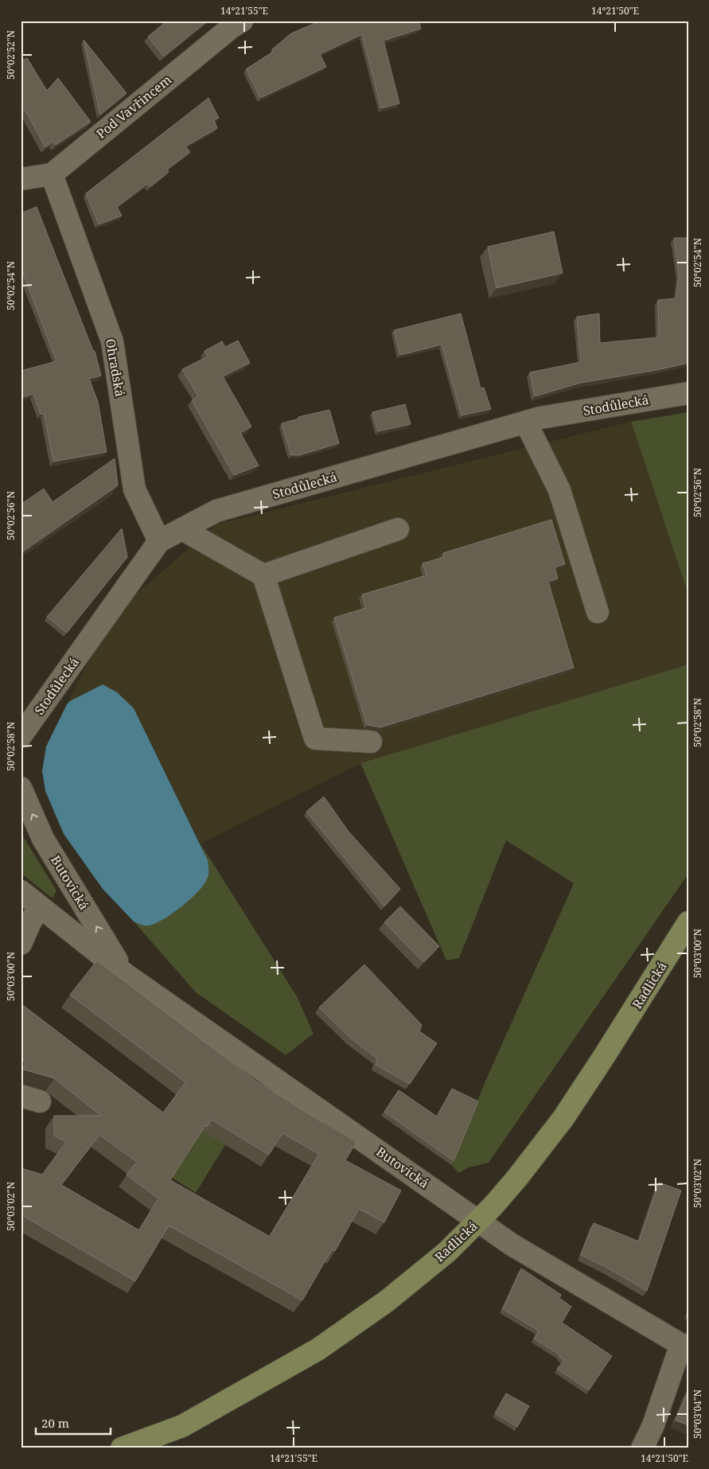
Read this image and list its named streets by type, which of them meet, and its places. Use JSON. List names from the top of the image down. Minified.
{"streets":{"main road":["Radlická"],"street":["Pod Vavřincem","Ohradská","Stodůlecká","Butovická"]},"crossings":[["Pod Vavřincem","Ohradská"],["Ohradská","Stodůlecká"],["Butovická","Radlická"]],"scale_bar":"20 m","coordinates":["14°21'55\"E","14°21'50\"E","50°02'52\"N","50°02'54\"N","50°02'56\"N","50°02'58\"N","50°03'00\"N","50°03'02\"N","50°03'04\"N"]}
